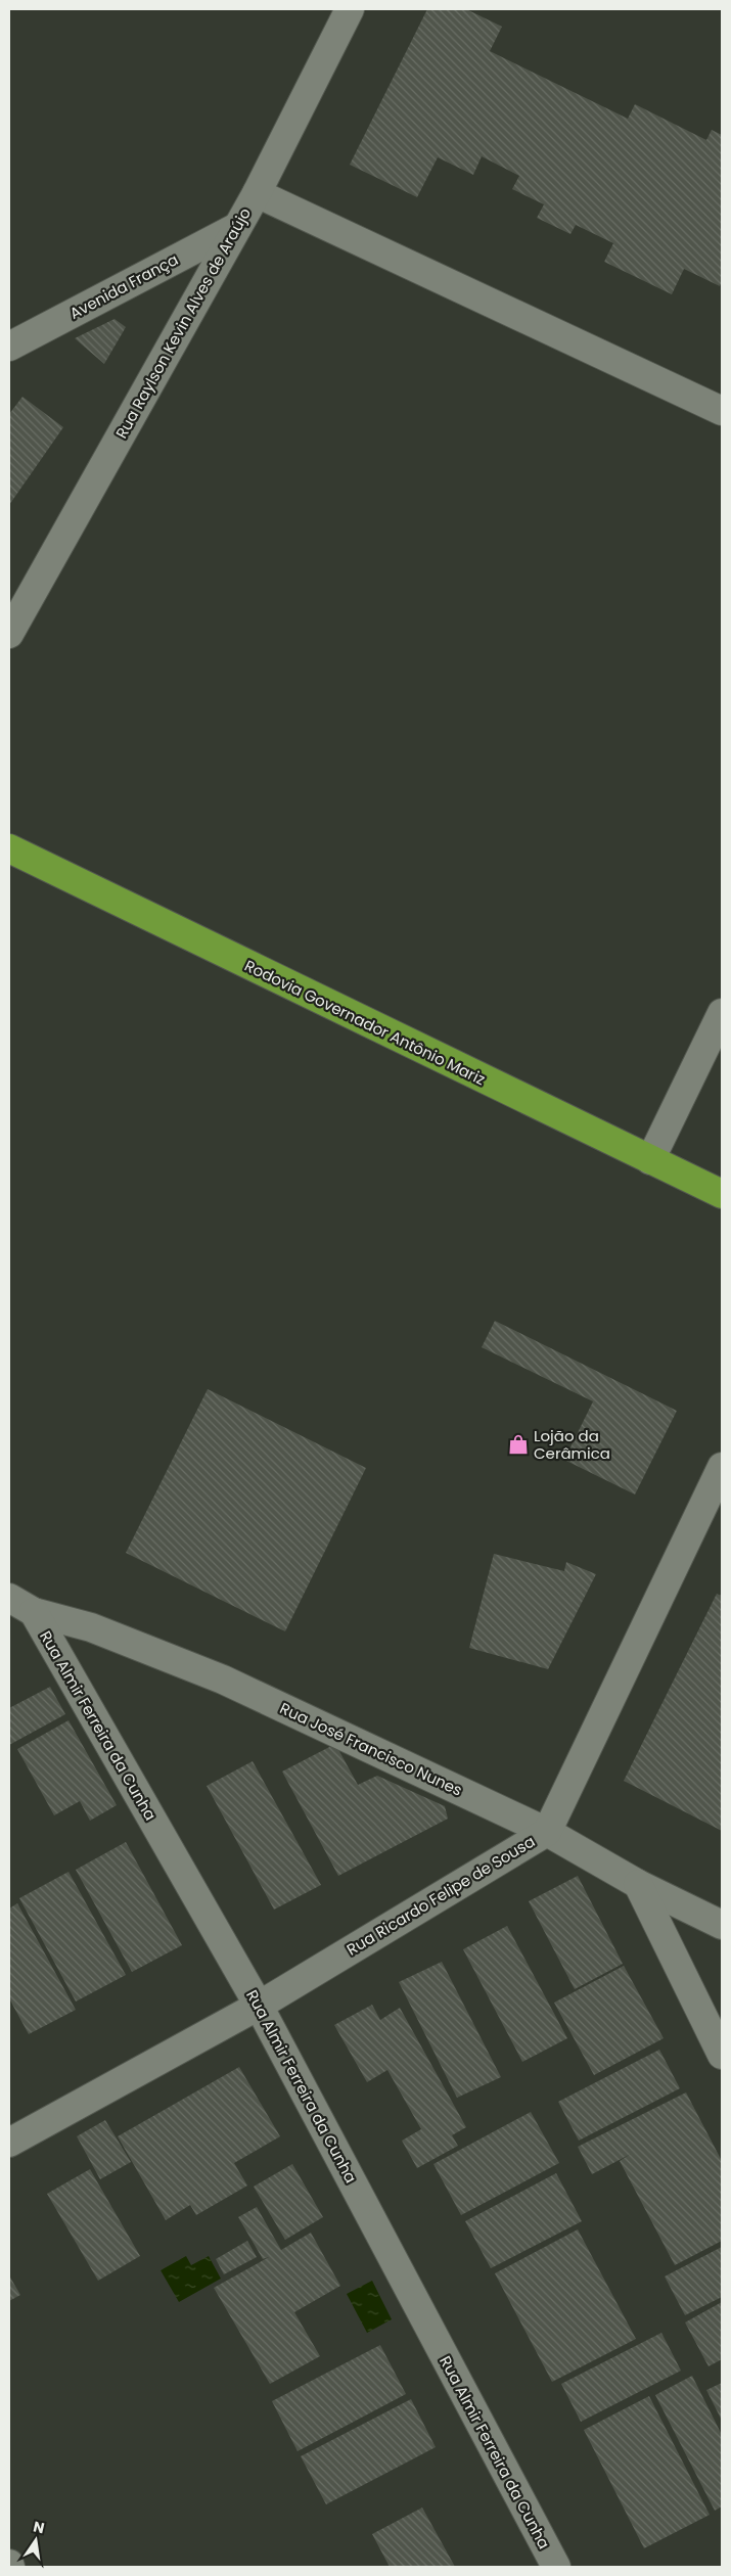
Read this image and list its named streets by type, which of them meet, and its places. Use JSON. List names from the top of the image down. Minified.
{"streets":{"highway":["Rodovia Governador Antônio Mariz"],"street":["Avenida França","Rua Raylson Kevin Alves de Araújo","Rua Almir Ferreira da Cunha","Rua José Francisco Nunes","Rua Ricardo Felipe de Sousa"]},"crossings":[["Avenida França","Rua Raylson Kevin Alves de Araújo"],["Rua Almir Ferreira da Cunha","Rua José Francisco Nunes"],["Rua Almir Ferreira da Cunha","Rua Ricardo Felipe de Sousa"],["Rua José Francisco Nunes","Rua Ricardo Felipe de Sousa"]],"places":{"shop":["Lojão da Cerâmica"]},"north":"top"}
